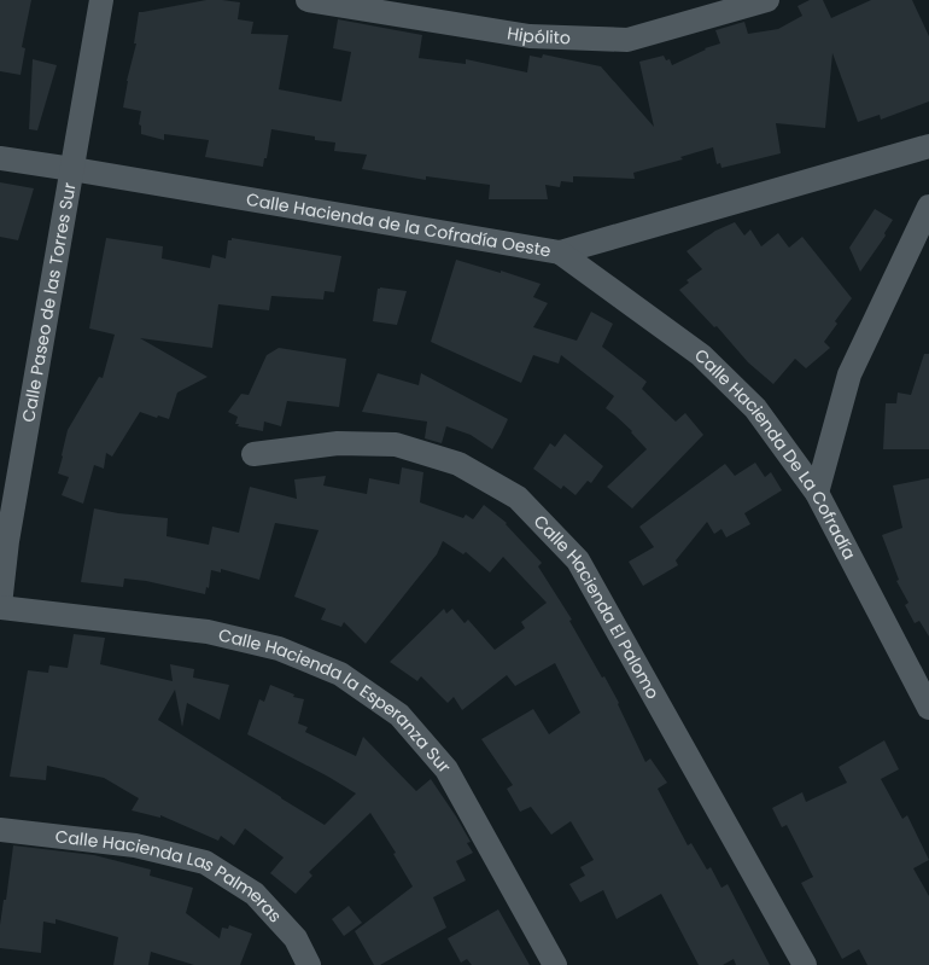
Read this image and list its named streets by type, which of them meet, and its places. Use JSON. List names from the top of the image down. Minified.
{"streets":{"street":["Hipólito","Calle Hacienda de la Cofradía Oeste","Calle Paseo de las Torres Sur","Calle Hacienda De La Cofradía","Calle Hacienda El Palomo","Calle Hacienda la Esperanza Sur","Calle Hacienda Las Palmeras"]},"crossings":[["Calle Hacienda de la Cofradía Oeste","Calle Paseo de las Torres Sur"],["Calle Hacienda de la Cofradía Oeste","Calle Hacienda De La Cofradía"],["Calle Paseo de las Torres Sur","Calle Hacienda la Esperanza Sur"]]}
